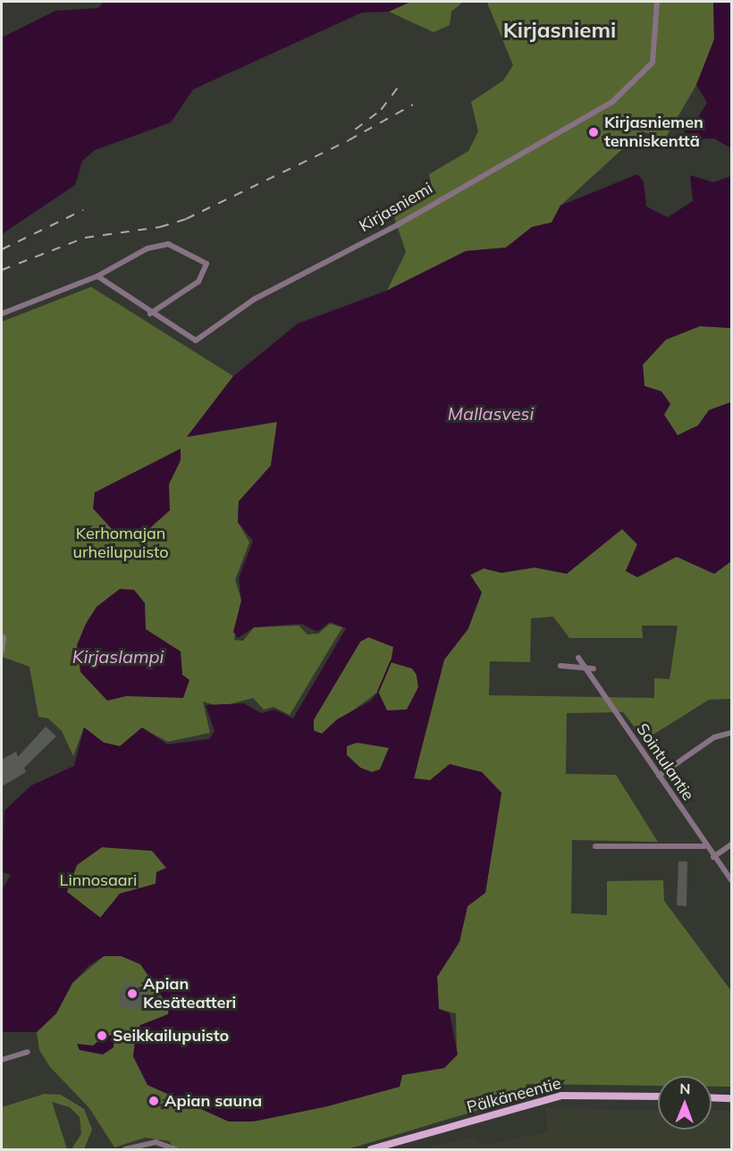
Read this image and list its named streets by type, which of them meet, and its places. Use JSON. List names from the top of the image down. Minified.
{"streets":{"main road":["Pälkäneentie"],"street":["Kirjasniemi","Sointulantie"]},"districts":["Kirjasniemi"],"water":["Mallasvesi","Kirjaslampi"],"parks":["Kerhomajan urheilupuisto","Linnosaari"],"places":["Kirjasniemen tenniskenttä","Apian Kesäteatteri","Seikkailupuisto","Apian sauna"],"north":"top"}
